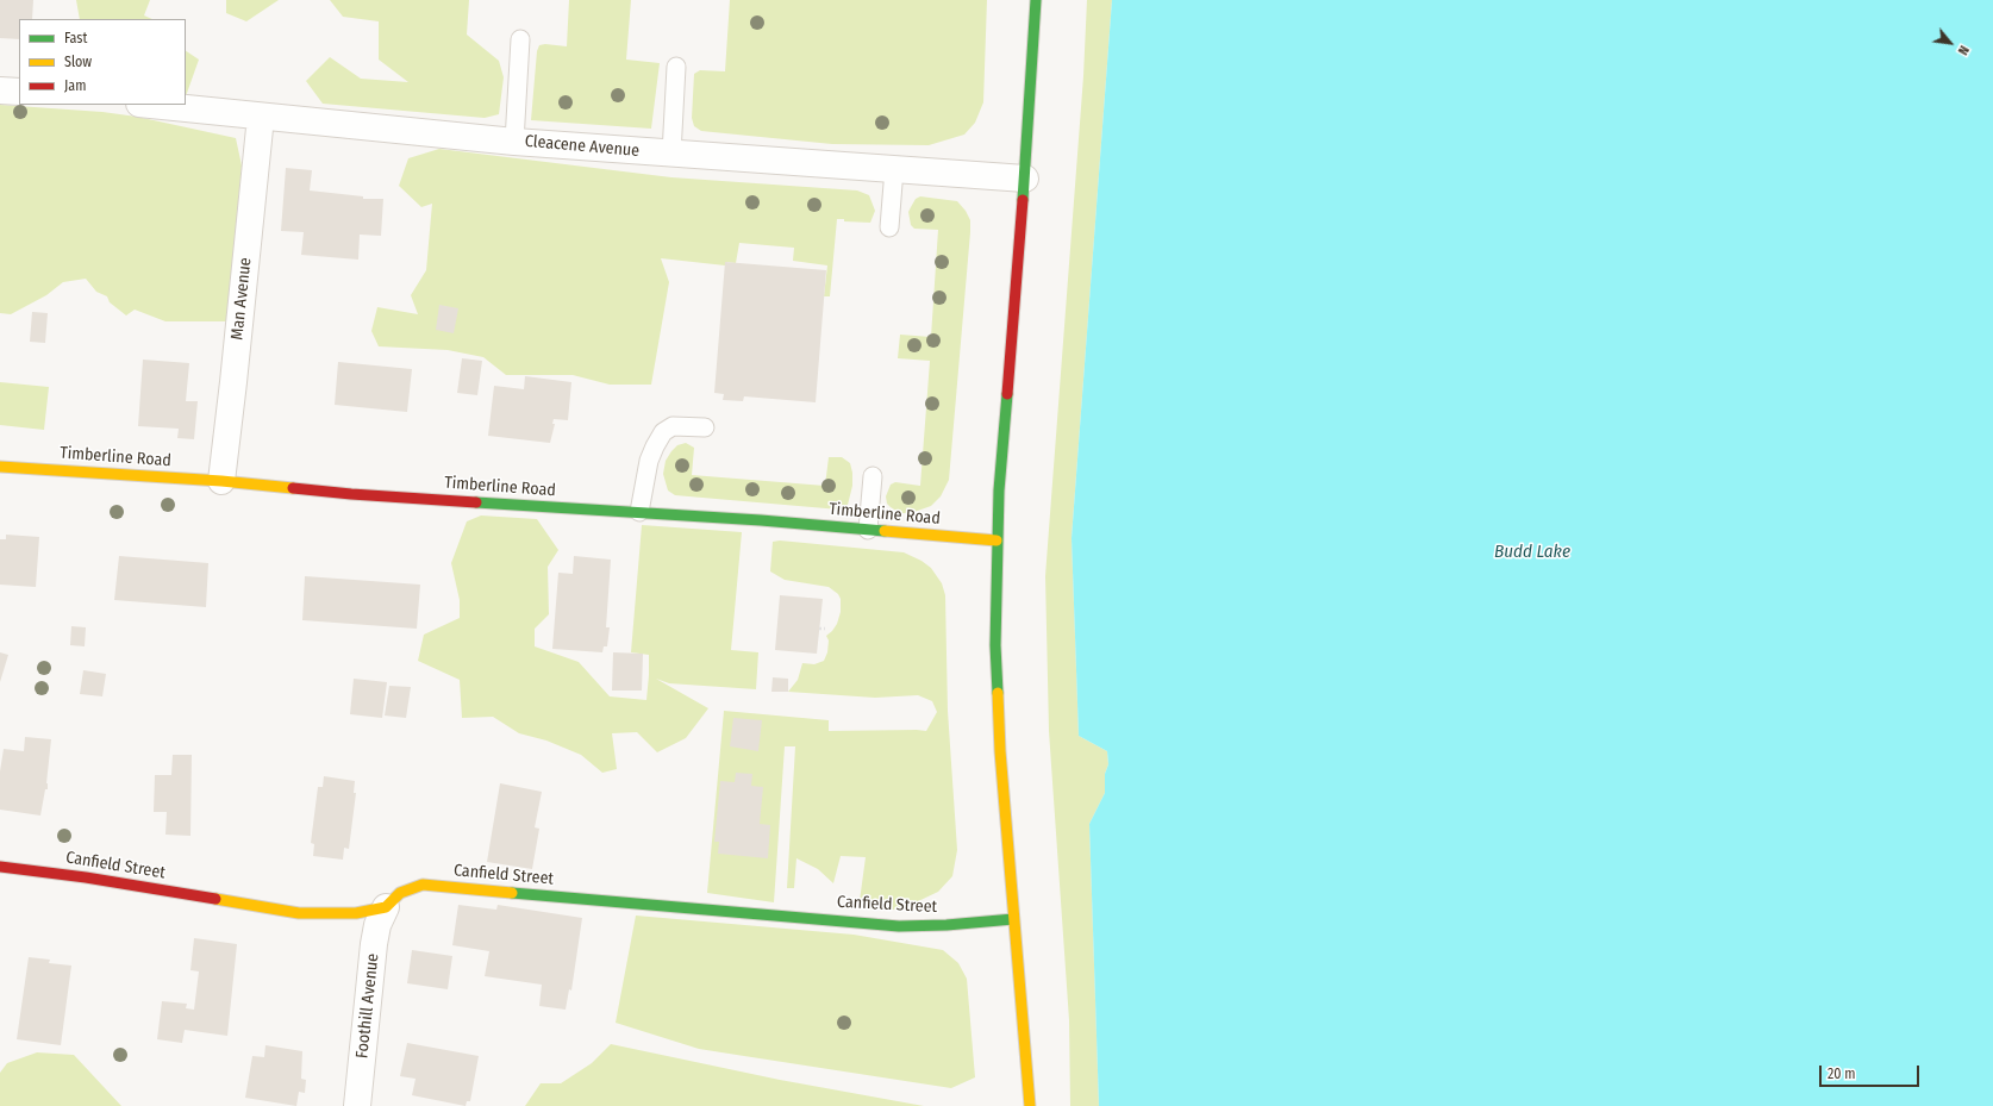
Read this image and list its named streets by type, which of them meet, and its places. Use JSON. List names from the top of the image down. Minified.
{"streets":{"street":["Cleacene Avenue","Man Avenue","Timberline Road","Canfield Street","Foothill Avenue"]},"crossings":[["Cleacene Avenue","Man Avenue"],["Man Avenue","Timberline Road"],["Canfield Street","Foothill Avenue"]],"water":["Budd Lake"],"legend":["Fast","Slow","Jam"],"scale_bar":"20 m","north":"bottom right"}
